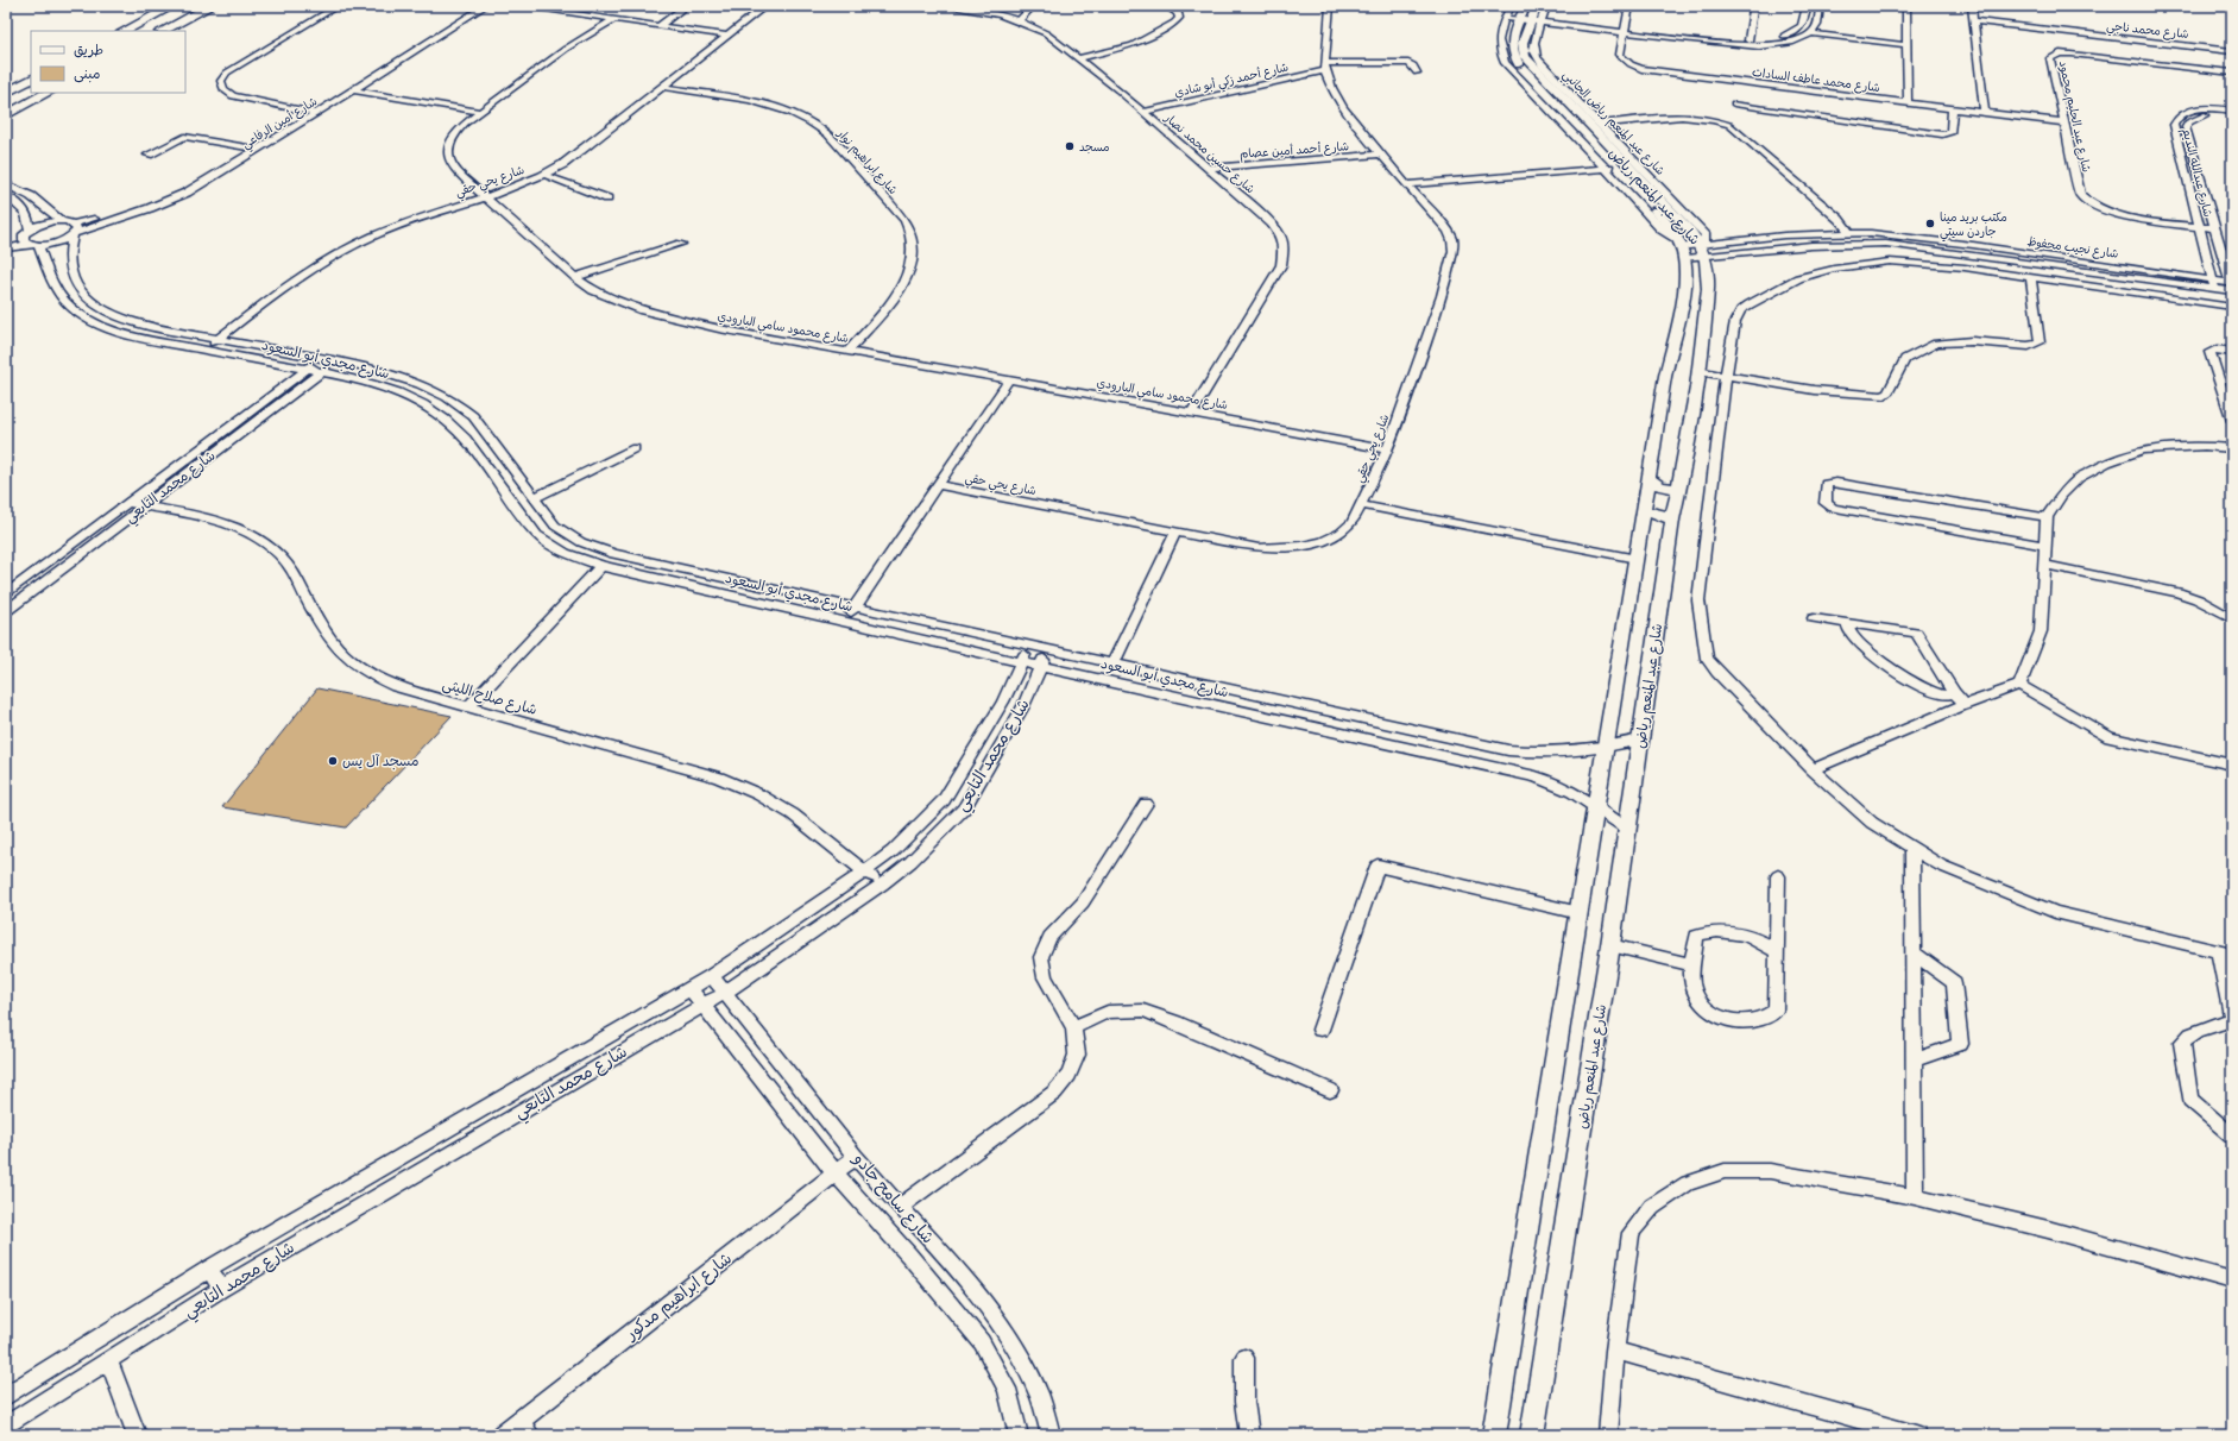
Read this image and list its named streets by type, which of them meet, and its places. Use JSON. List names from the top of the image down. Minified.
{"streets":{"street":["شارع محمد ناجي","شارع أحمد زكي أبو شادي","شارع محمد عاطف السادات","شارع عبد الحليم محمود","شارع أمين الرفاعي","شارع عبد المنعم رياض الجانبي","شارع أحمد أمين عصام","شارع حسين محمد نصار","شارع ابراهيم نوار","شارع عبدالله النديم","شارع يحي حقي","شارع عبد المنعم رياض","شارع نجيب محفوظ","شارع محمود سامي البارودي","شارع مجدي أبو السعود","شارع محمد التابعي","شارع صلاح الليثى","شارع سامح جادو","شارع ابراهيم مدكور"]},"crossings":[["شارع أحمد زكي أبو شادي","شارع حسين محمد نصار"],["شارع أحمد زكي أبو شادي","شارع يحي حقي"],["شارع محمد عاطف السادات","شارع عبد الحليم محمود"],["شارع عبد الحليم محمود","شارع عبدالله النديم"],["شارع أمين الرفاعي","شارع مجدي أبو السعود"],["شارع عبد المنعم رياض الجانبي","شارع عبد المنعم رياض"],["شارع عبد المنعم رياض الجانبي","شارع نجيب محفوظ"],["شارع أحمد أمين عصام","شارع حسين محمد نصار"],["شارع أحمد أمين عصام","شارع يحي حقي"],["شارع حسين محمد نصار","شارع محمود سامي البارودي"],["شارع ابراهيم نوار","شارع يحي حقي"],["شارع ابراهيم نوار","شارع محمود سامي البارودي"],["شارع عبدالله النديم","شارع نجيب محفوظ"],["شارع يحي حقي","شارع محمود سامي البارودي"],["شارع يحي حقي","شارع مجدي أبو السعود"],["شارع عبد المنعم رياض","شارع نجيب محفوظ"],["شارع عبد المنعم رياض","شارع مجدي أبو السعود"],["شارع مجدي أبو السعود","شارع محمد التابعي"],["شارع محمد التابعي","شارع صلاح الليثى"],["شارع محمد التابعي","شارع سامح جادو"],["شارع سامح جادو","شارع ابراهيم مدكور"]],"places":["مسجد","مكتب بريد مينا جاردن سيتي","مسجد آل يس"],"legend":["طريق","مبنى"]}
